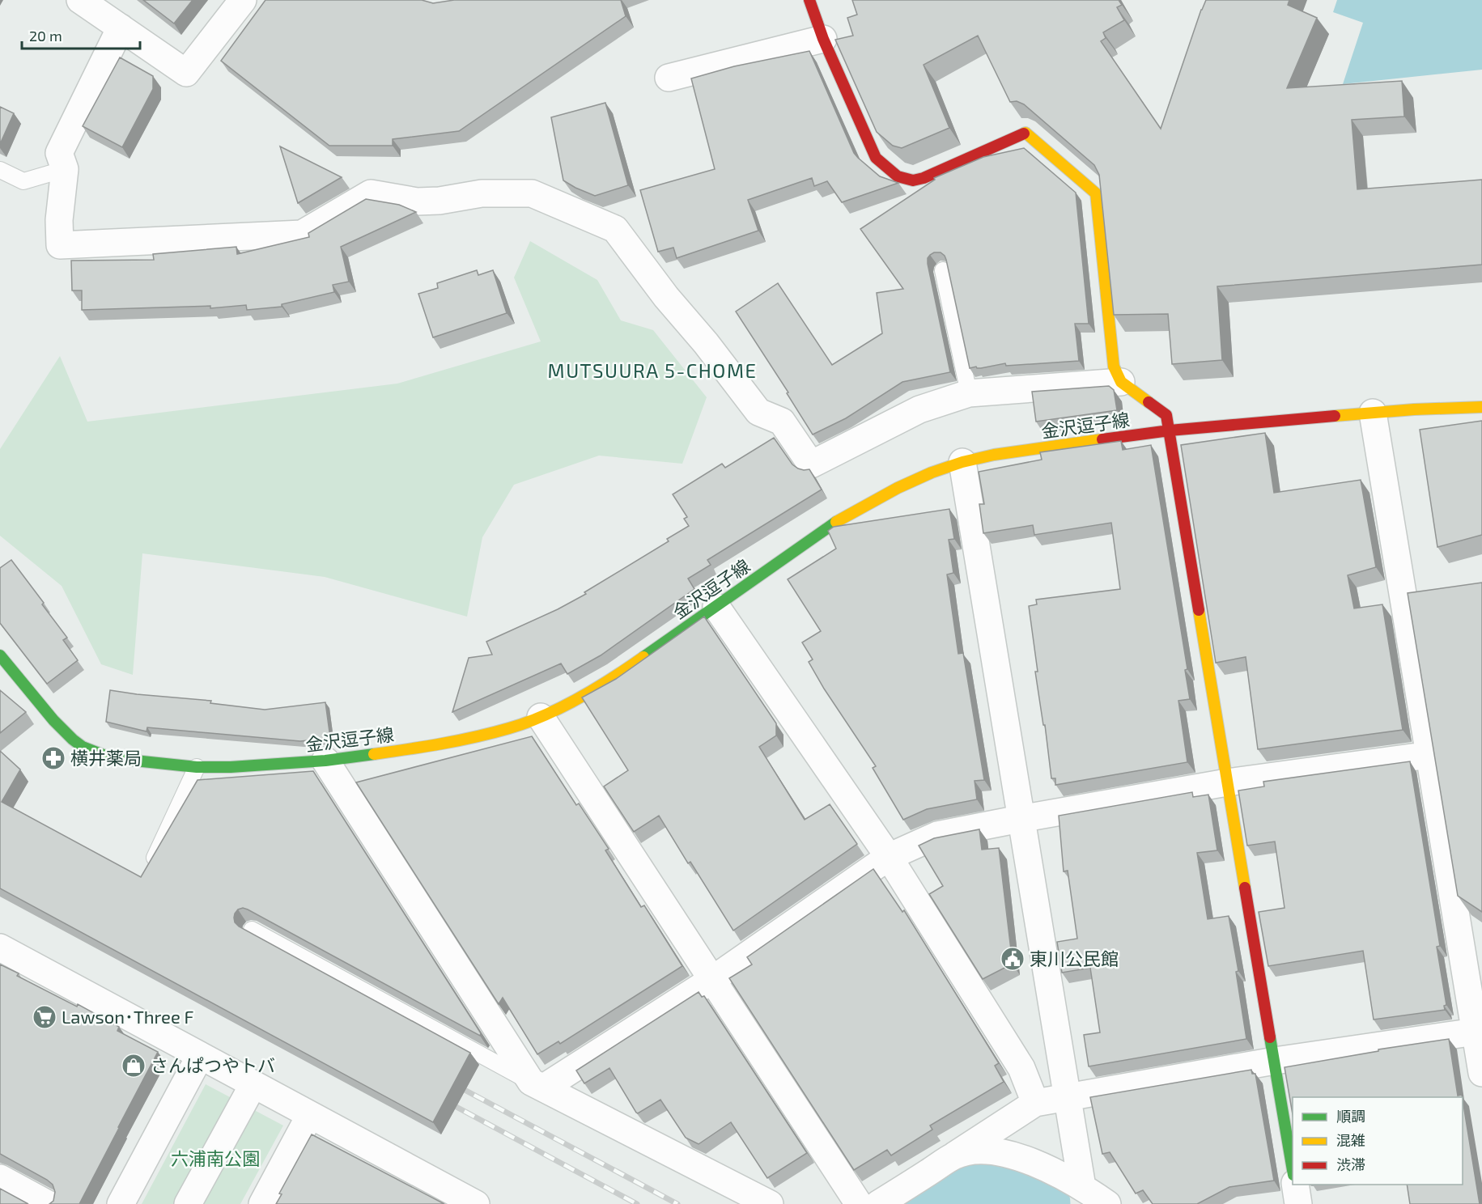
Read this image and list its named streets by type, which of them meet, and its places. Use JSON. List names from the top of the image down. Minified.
{"streets":{"main road":["金沢逗子線"]},"districts":["MUTSUURA 5-CHOME"],"parks":["六浦南公園"],"places":{"pharmacy":["横井薬局"],"public building":["東川公民館"],"supermarket":["Lawson･Three F"],"shop":["さんぱつやトバ"]},"legend":["順調","混雑","渋滞"],"scale_bar":"20 m"}
